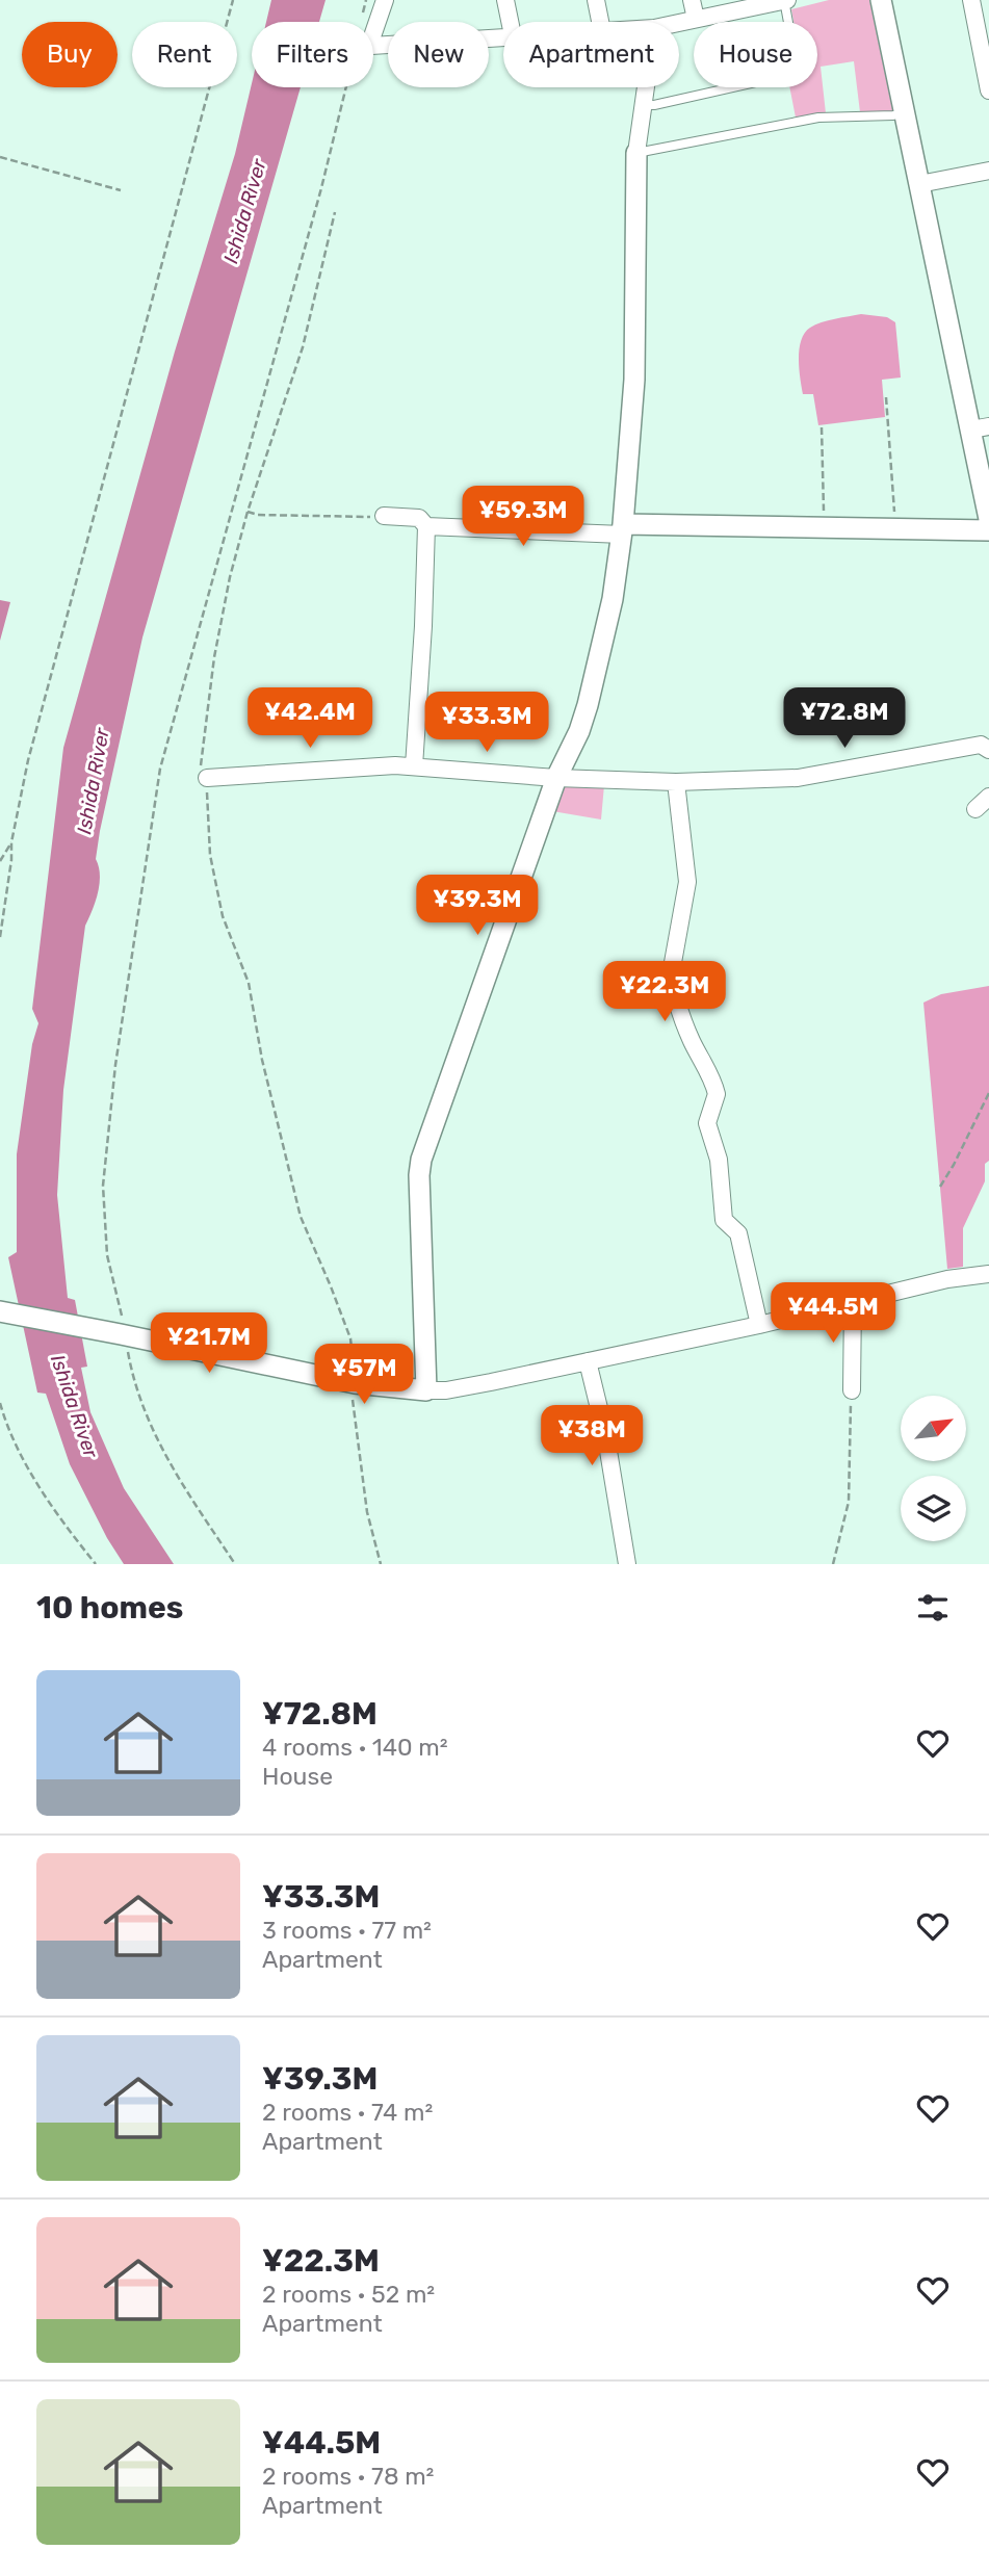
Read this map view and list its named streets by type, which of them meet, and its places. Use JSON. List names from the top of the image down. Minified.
{"water":["Ishida River"],"north":"top right","page":{"chip":["Buy","Rent","Filters","New","Apartment","House"],"price":["¥59.3M","¥42.4M","¥72.8M","¥33.3M","¥39.3M","¥22.3M","¥44.5M","¥21.7M","¥57M","¥38M"],"heading":"10 homes","list":[{"name":"¥72.8M","note":"4 rooms · 140 m² · House"},{"name":"¥33.3M","note":"3 rooms · 77 m² · Apartment"},{"name":"¥39.3M","note":"2 rooms · 74 m² · Apartment"},{"name":"¥22.3M","note":"2 rooms · 52 m² · Apartment"},{"name":"¥44.5M","note":"2 rooms · 78 m² · Apartment"}]}}
